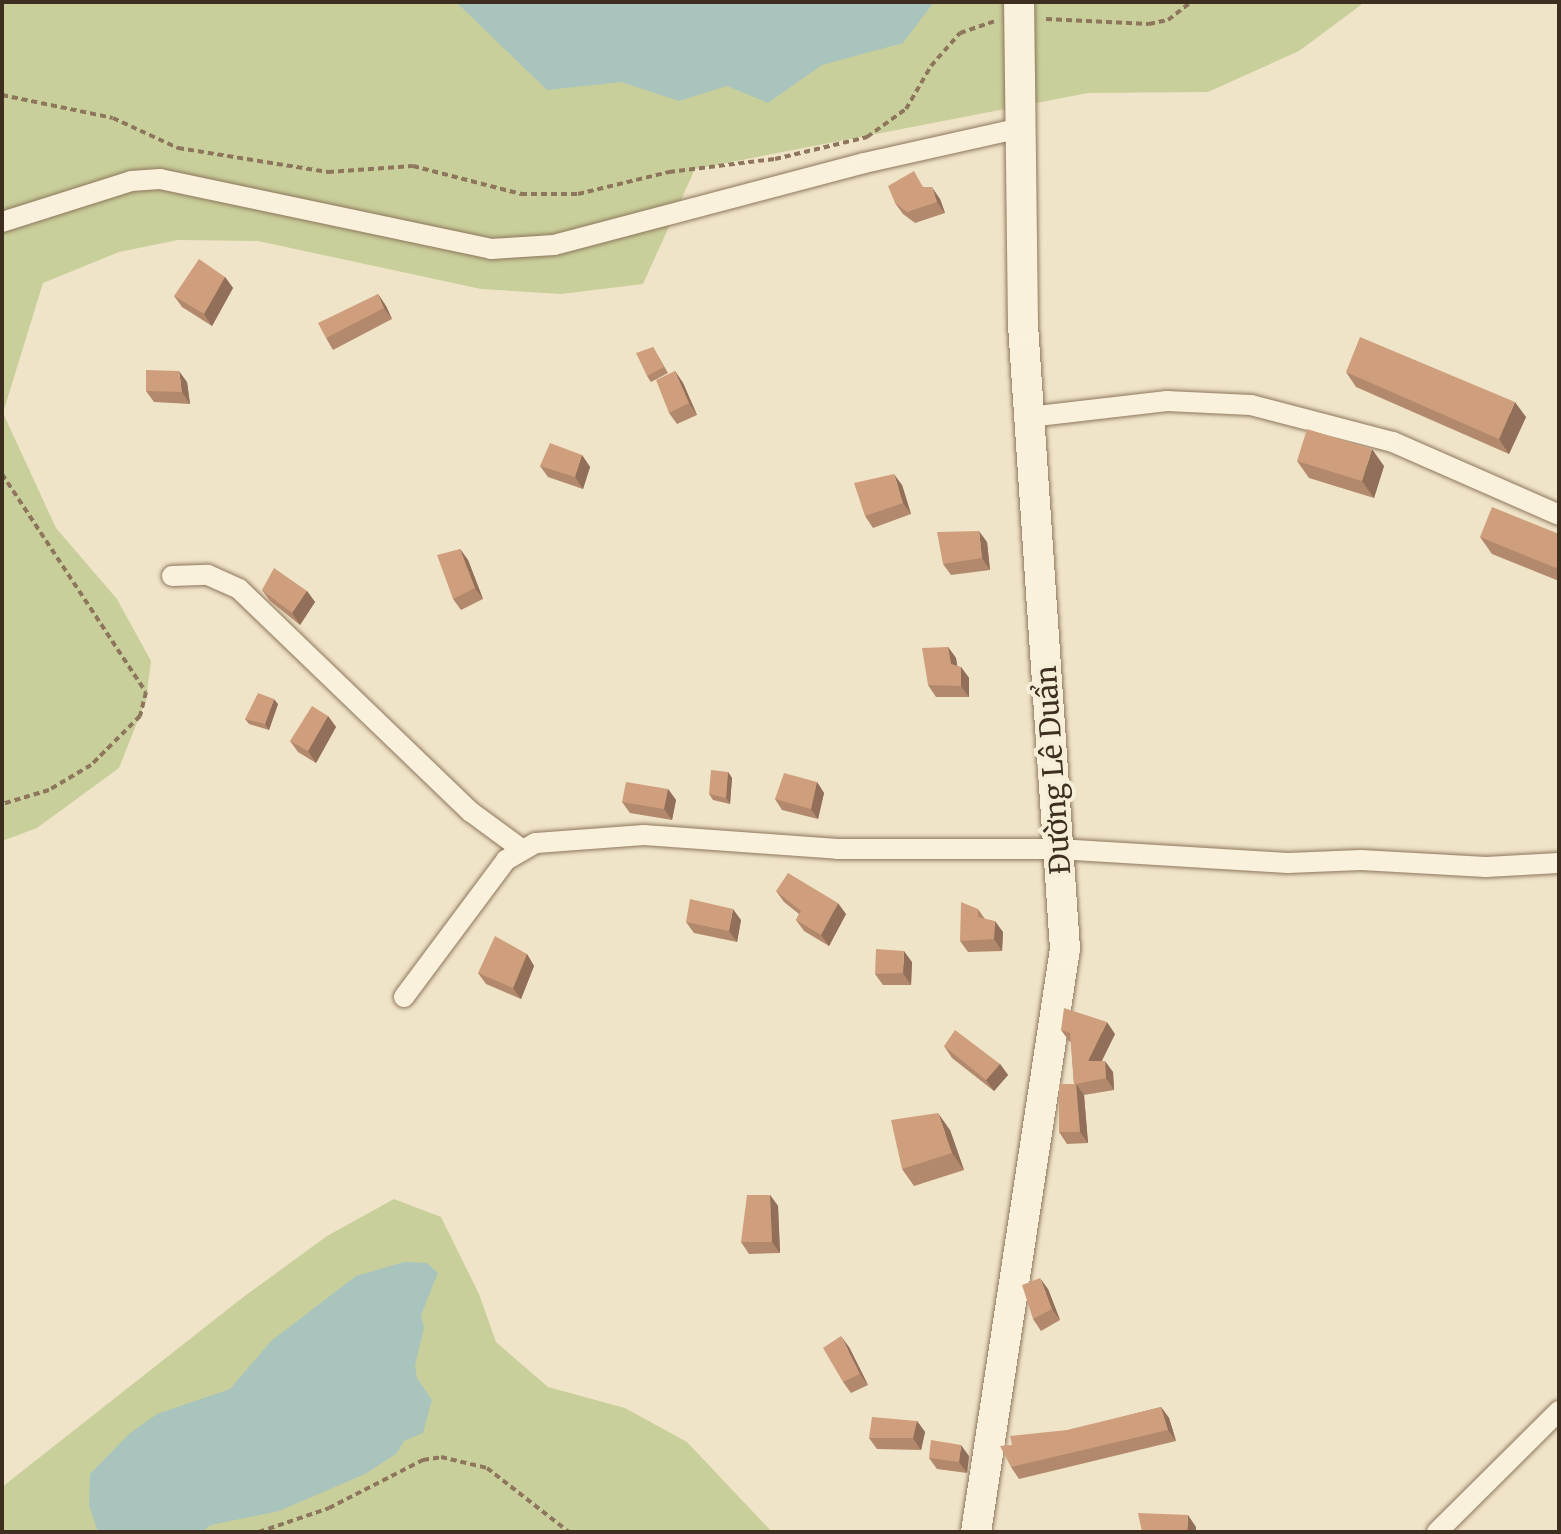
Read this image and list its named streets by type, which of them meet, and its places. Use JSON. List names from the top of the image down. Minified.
{"streets":{"main road":["Đường Lê Duẩn"]}}
